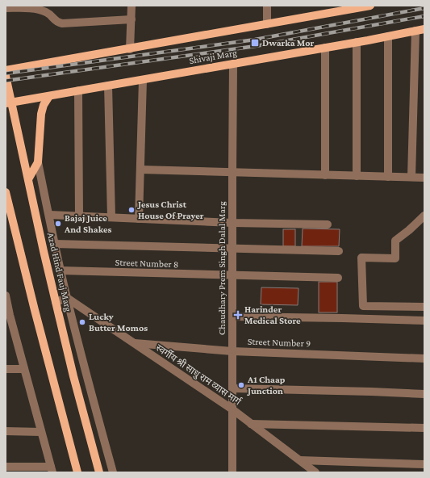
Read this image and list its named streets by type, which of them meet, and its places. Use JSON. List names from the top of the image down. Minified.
{"streets":{"main road":["Shivaji Marg","Azad Hind Fauj Marg"],"street":["Street Number 8","Chaudhary Prem Singh Dalal Marg","Street Number 9","स्वर्गीय श्री साधु राम व्यास मार्ग"]},"crossings":[["Shivaji Marg","Chaudhary Prem Singh Dalal Marg"],["Shivaji Marg","Azad Hind Fauj Marg"],["Street Number 8","Chaudhary Prem Singh Dalal Marg"],["Chaudhary Prem Singh Dalal Marg","Street Number 9"],["Chaudhary Prem Singh Dalal Marg","स्वर्गीय श्री साधु राम व्यास मार्ग"],["Street Number 9","स्वर्गीय श्री साधु राम व्यास मार्ग"]],"places":{"transit":["Dwarka Mor"],"other":["Jesus Christ House Of Prayer","Bajaj Juice And Shakes","Lucky Butter Momos","A1 Chaap Junction"],"health":["Harinder Medical Store"]}}
